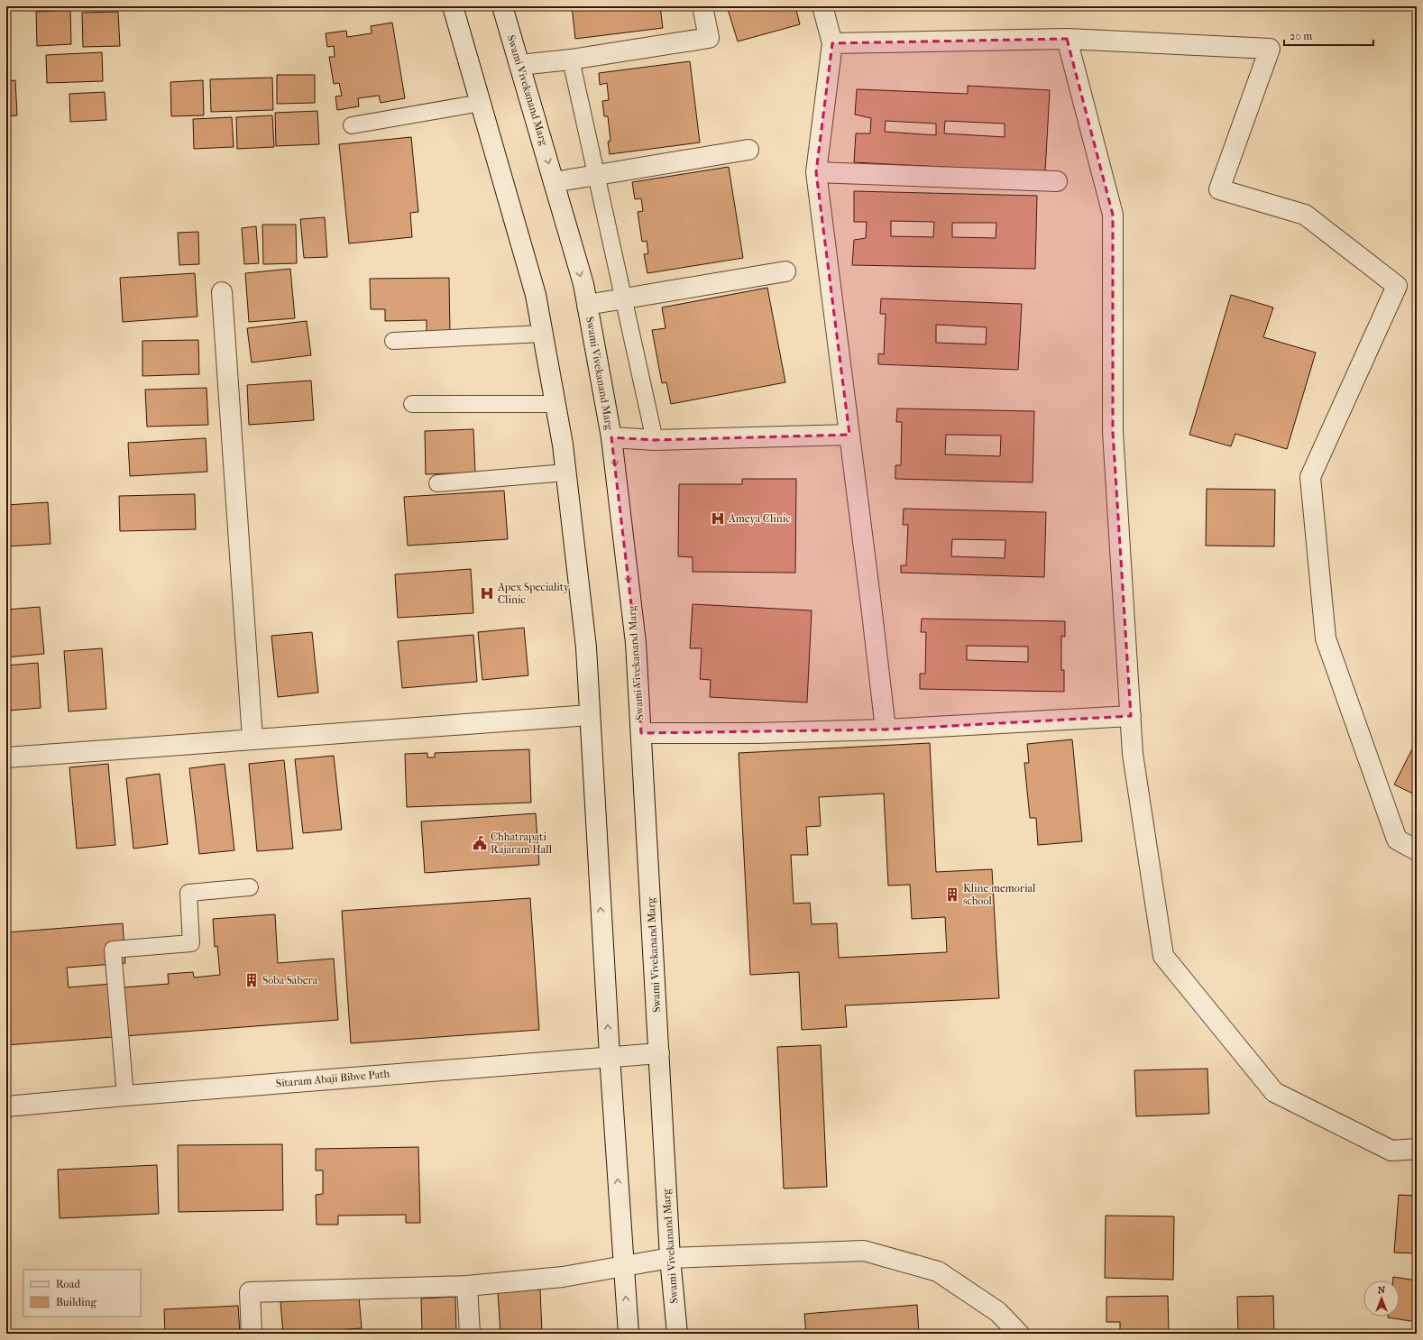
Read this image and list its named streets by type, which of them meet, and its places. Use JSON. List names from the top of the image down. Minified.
{"streets":{"street":["Swami Vivekanand Marg","Sitaram Abaji Bibve Path"]},"crossings":[["Swami Vivekanand Marg","Sitaram Abaji Bibve Path"]],"places":{"hospital":["Ameya Clinic","Apex Speciality Clinic"],"public building":["Chhatrapati Rajaram Hall"],"building":["Kline memorial school","Soba Sabera"]},"legend":["Road","Building"],"scale_bar":"20 m","north":"top"}
